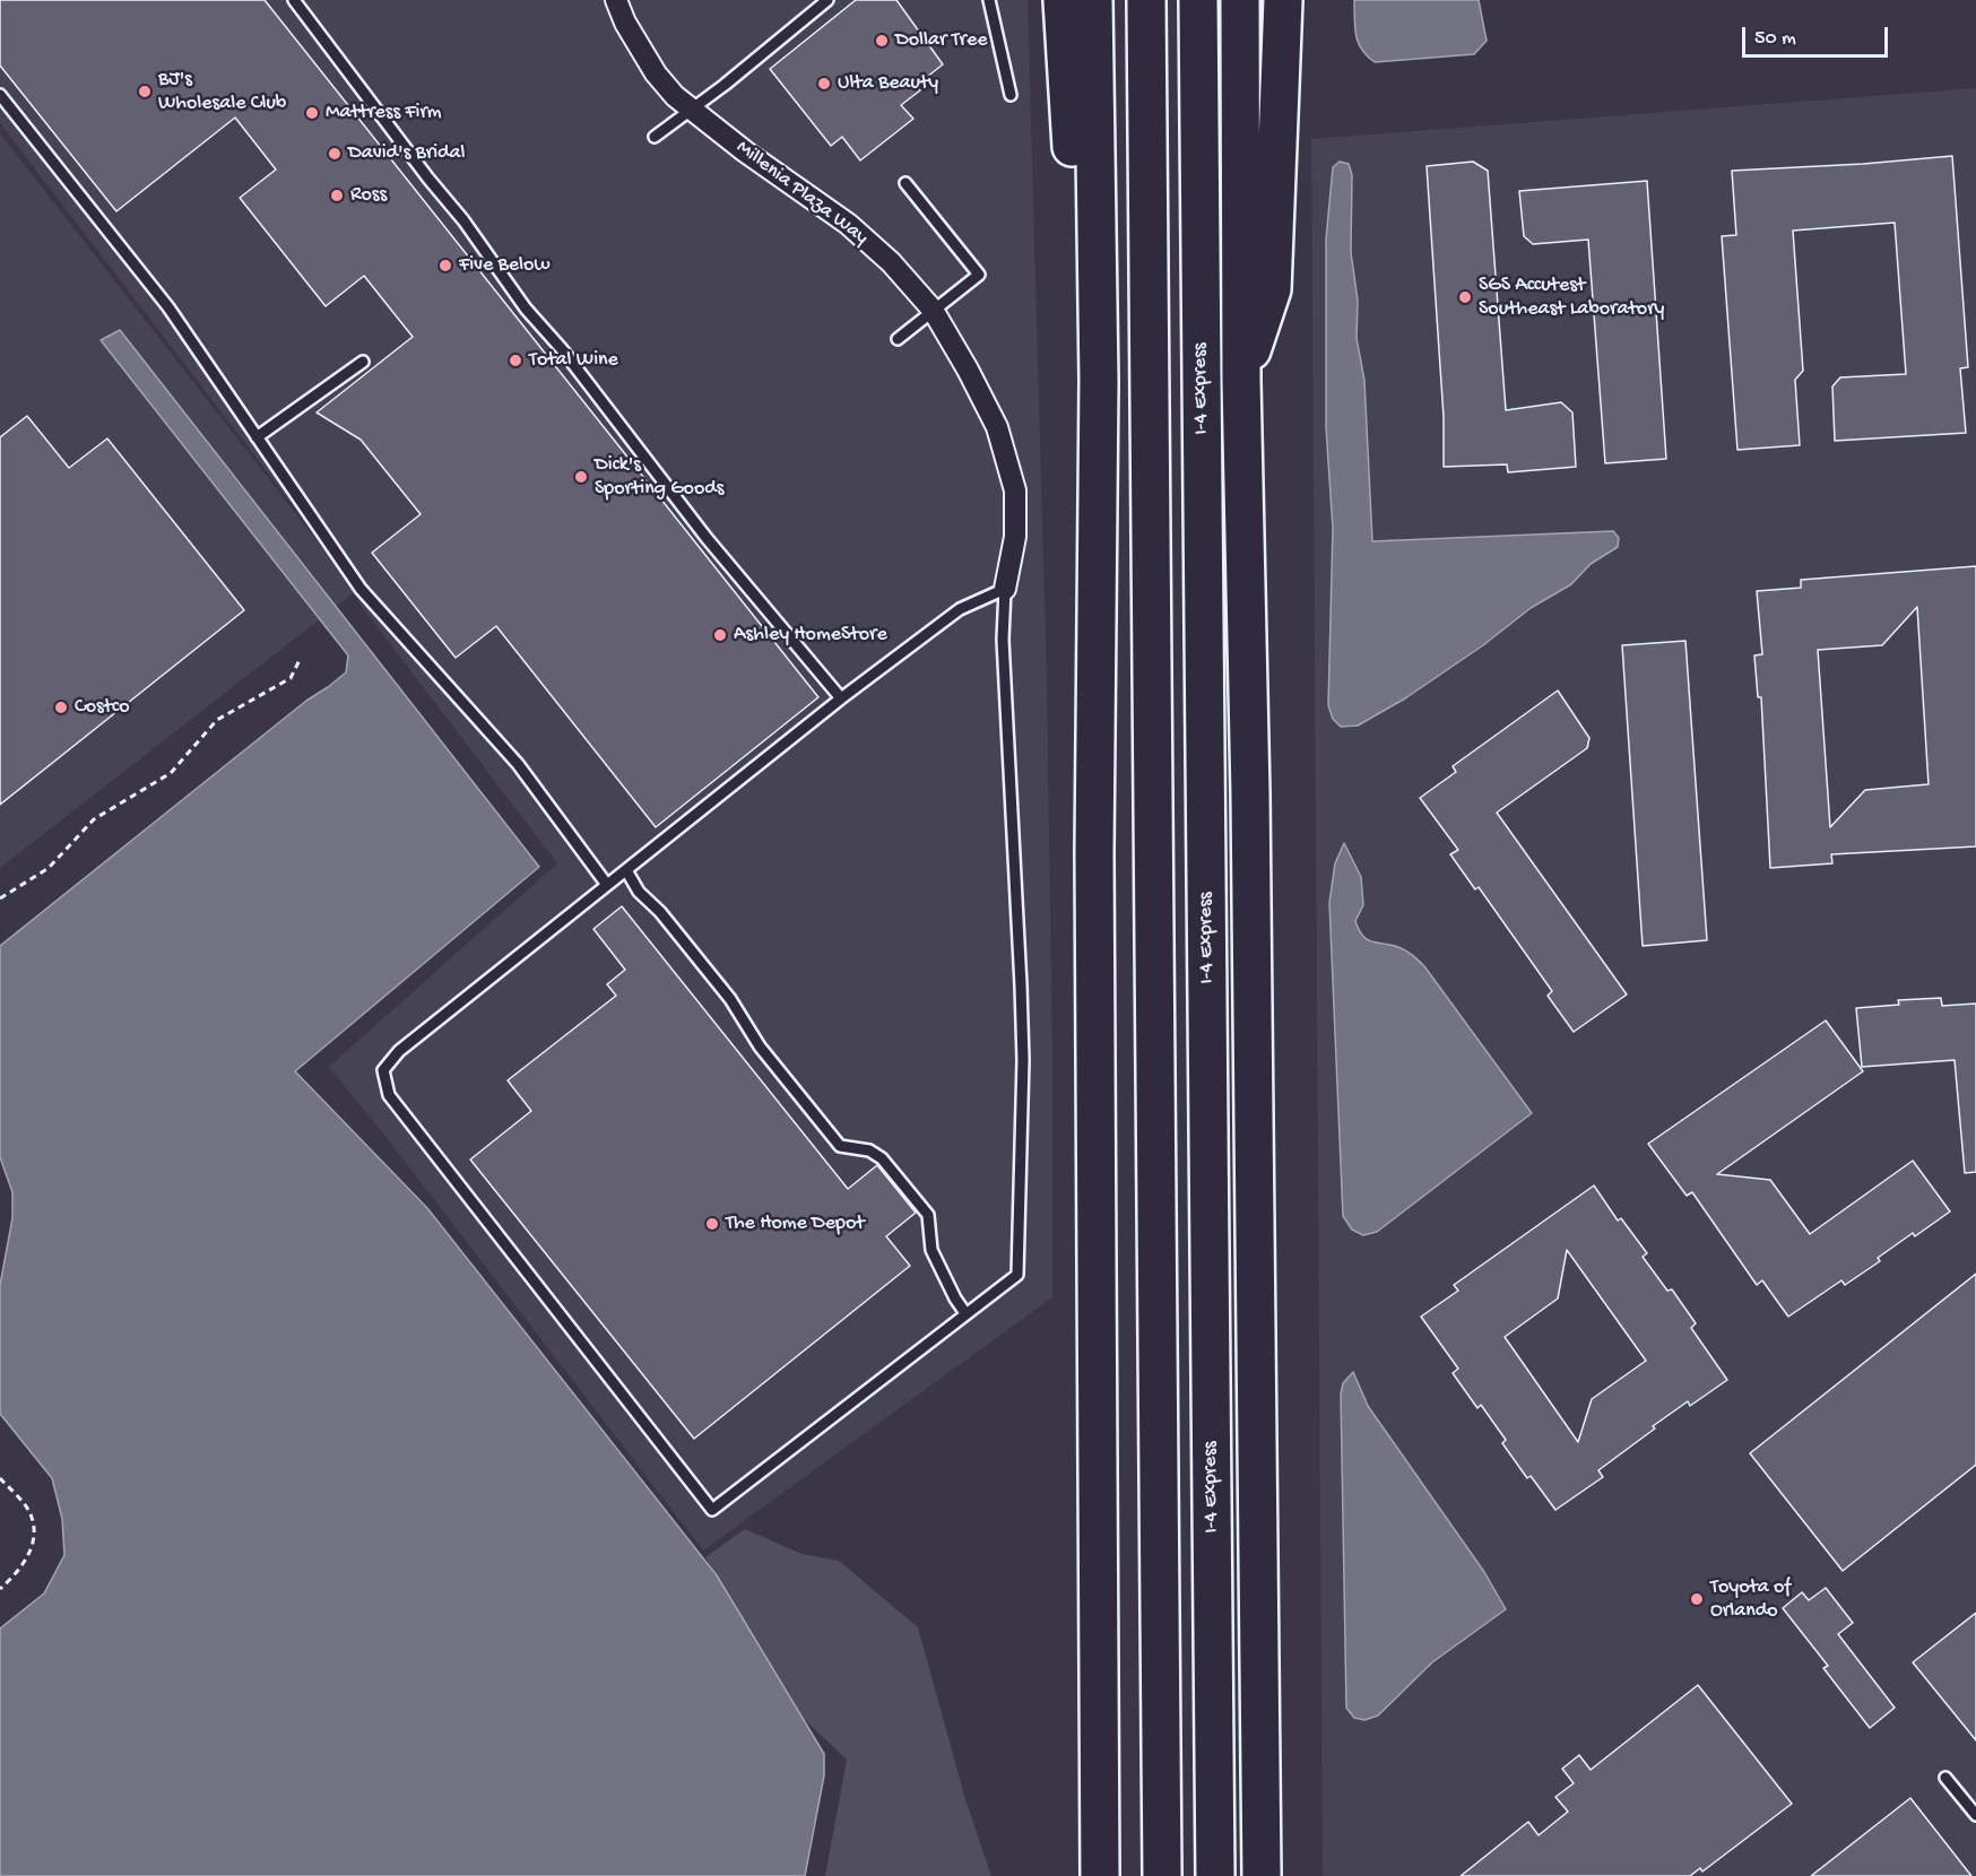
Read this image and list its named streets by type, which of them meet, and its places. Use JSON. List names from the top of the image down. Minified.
{"streets":{"highway":["I-4 Express"],"street":["Millenia Plaza Way"]},"places":["Dollar Tree","Ulta Beauty","BJ's Wholesale Club","Mattress Firm","David's Bridal","Ross","Five Below","SGS Accutest Southeast Laboratory","Total Wine","Dick's Sporting Goods","Ashley HomeStore","Costco","The Home Depot","Toyota of Orlando"],"scale_bar":"50 m"}
